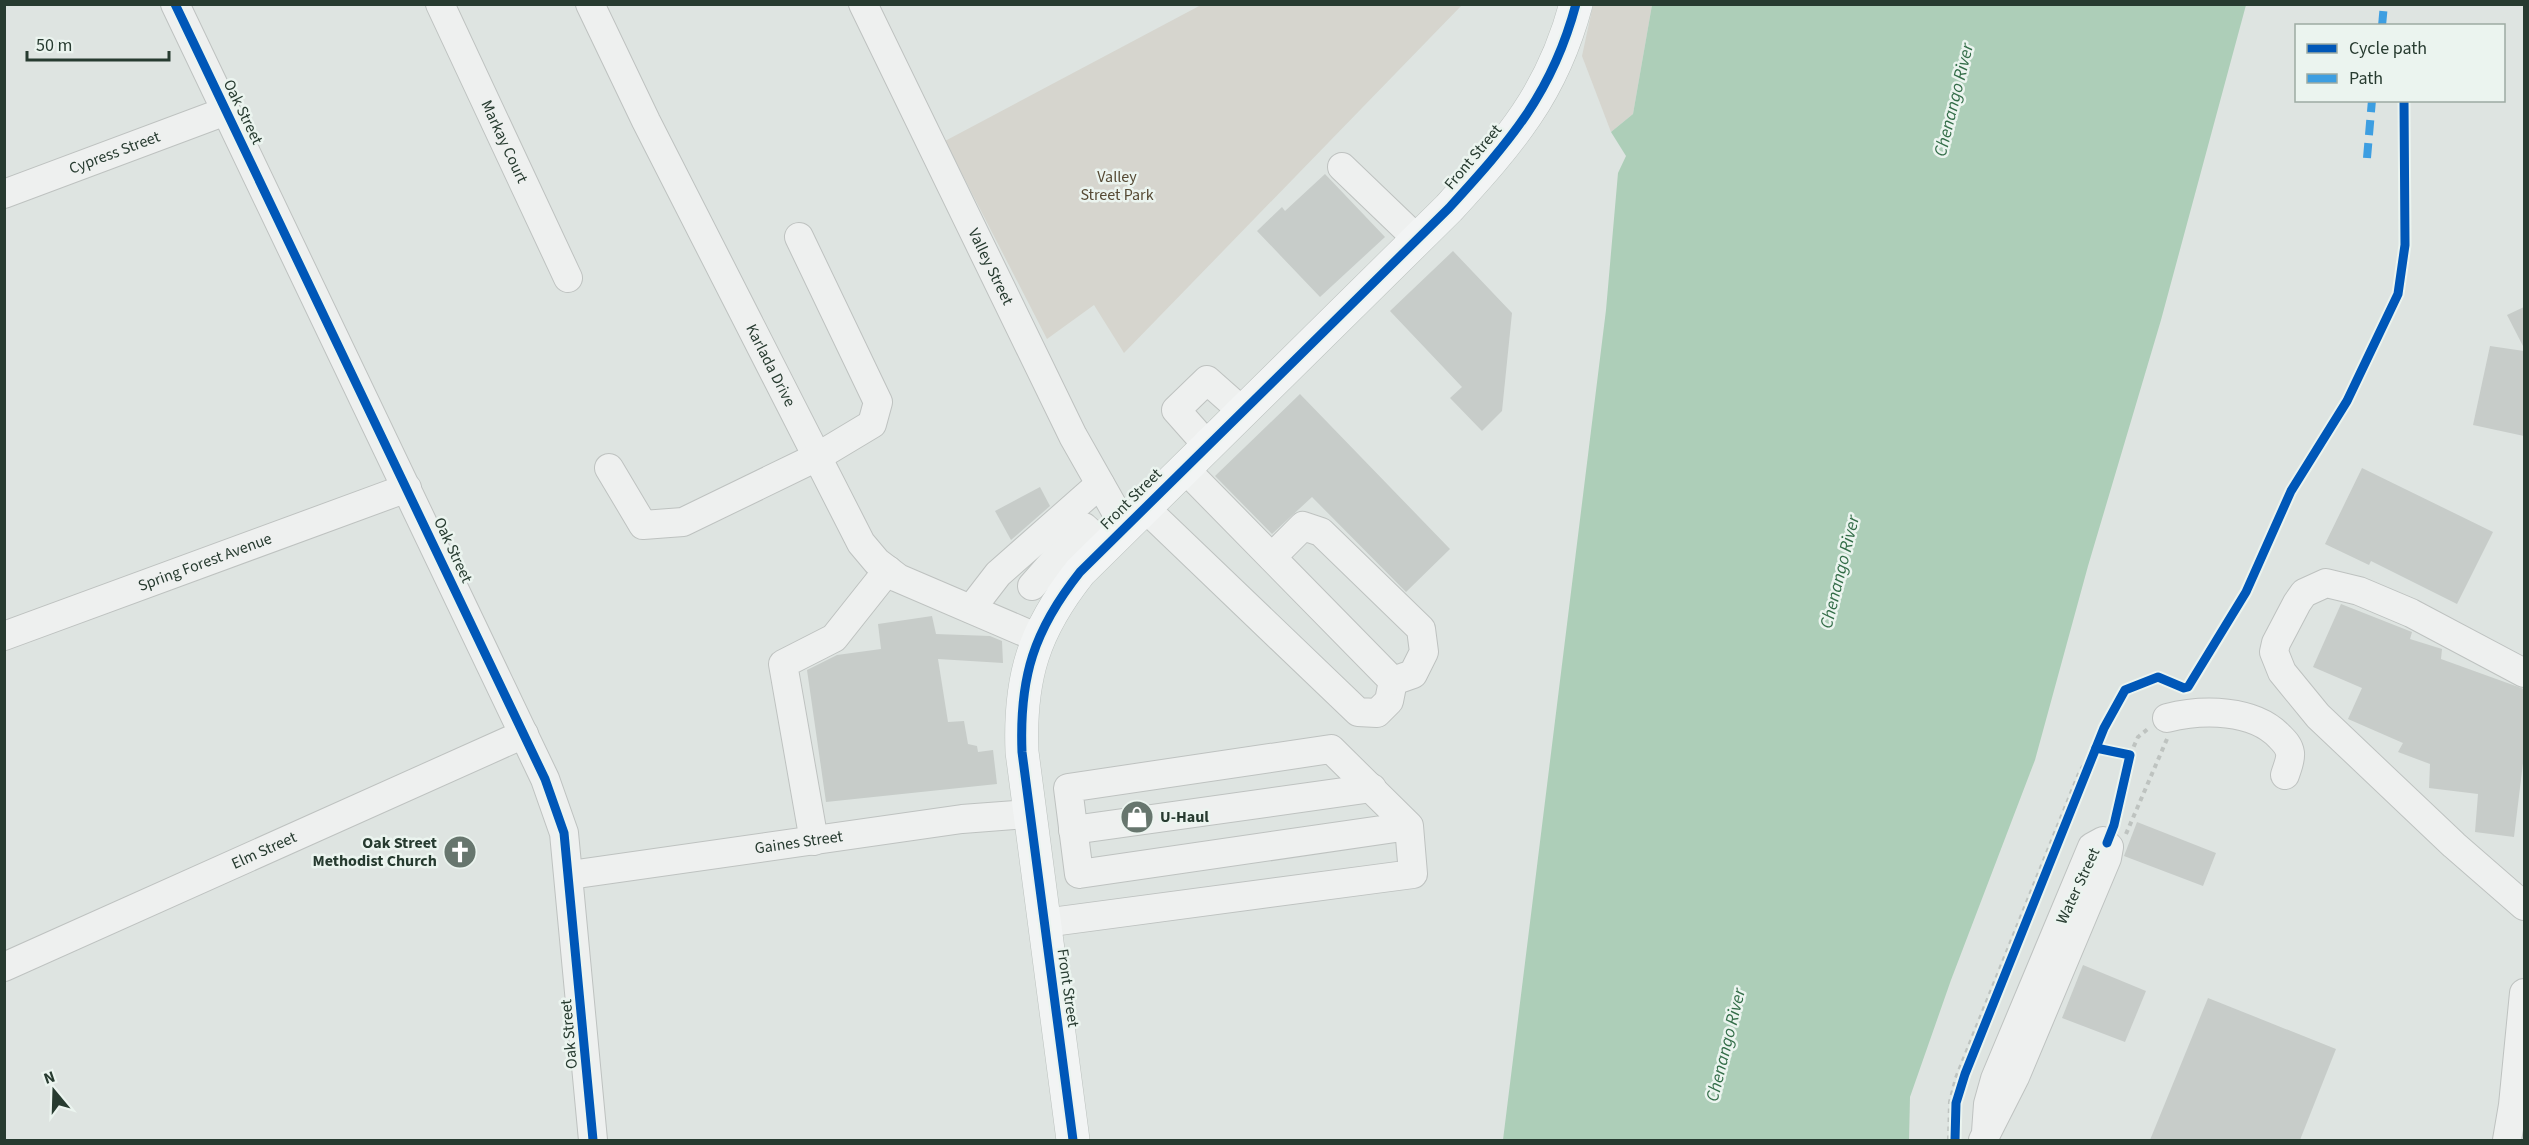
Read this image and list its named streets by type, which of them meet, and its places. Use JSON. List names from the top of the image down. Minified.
{"streets":{"main road":["Front Street"],"street":["Oak Street","Markay Court","Cypress Street","Valley Street","Karlada Drive","Spring Forest Avenue","Gaines Street","Elm Street","Water Street"]},"crossings":[["Oak Street","Cypress Street"],["Oak Street","Spring Forest Avenue"],["Oak Street","Gaines Street"],["Oak Street","Elm Street"],["Front Street","Valley Street"],["Front Street","Karlada Drive"],["Front Street","Gaines Street"]],"water":["Chenango River"],"parks":["Valley Street Park"],"places":{"shop":["U-Haul"],"church":["Oak Street Methodist Church"]},"legend":["Cycle path","Path"],"scale_bar":"50 m","north":"top"}
